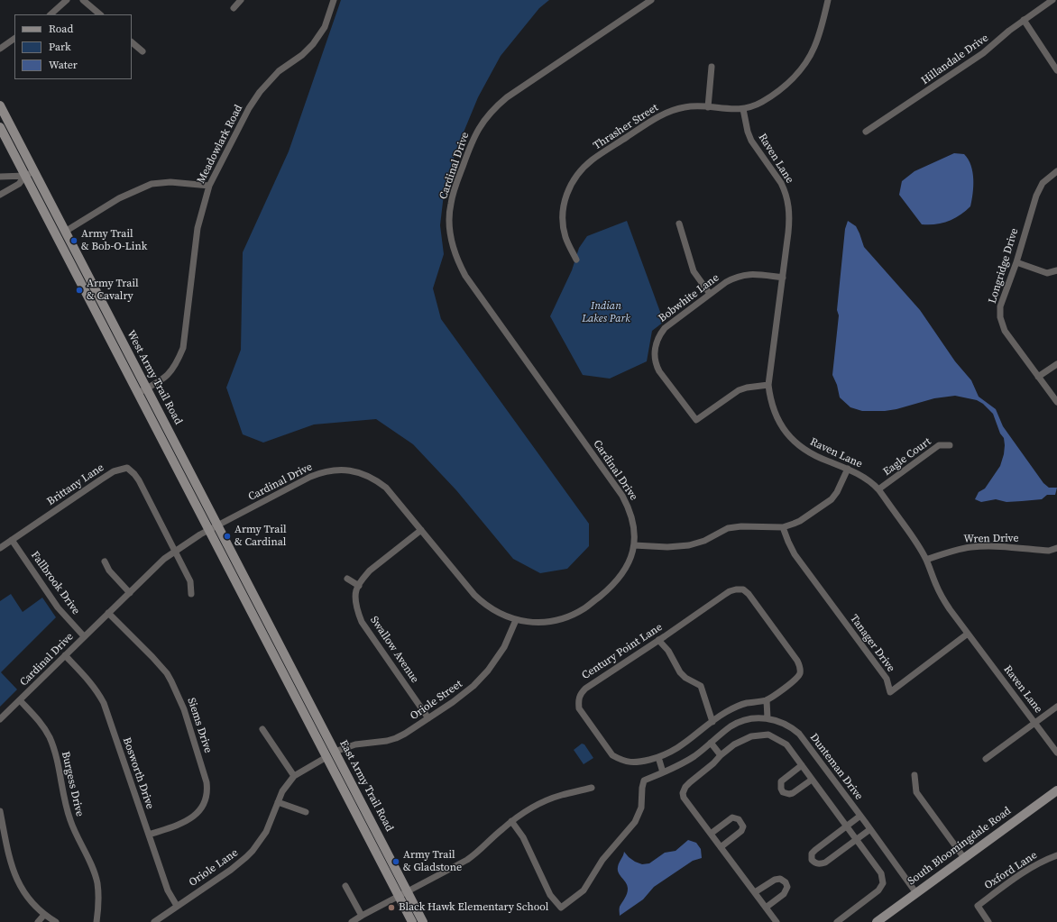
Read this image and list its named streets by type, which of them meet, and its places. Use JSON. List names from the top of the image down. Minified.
{"streets":{"main road":["West Army Trail Road","East Army Trail Road","South Bloomingdale Road"],"street":["Hillandale Drive","Thrasher Street","Meadowlark Road","Raven Lane","Cardinal Drive","Longridge Drive","Bobwhite Lane","Eagle Court","Brittany Lane","Wren Drive","Fallbrook Drive","Tanager Drive","Swallow Avenue","Century Point Lane","Oriole Street","Siems Drive","Dunteman Drive","Bosworth Drive","Burgess Drive","Oriole Lane","Oxford Lane"]},"crossings":[["Thrasher Street","Raven Lane"],["Meadowlark Road","West Army Trail Road"],["Raven Lane","Bobwhite Lane"],["Raven Lane","Eagle Court"],["Raven Lane","Wren Drive"],["Raven Lane","Tanager Drive"],["Cardinal Drive","West Army Trail Road"],["Cardinal Drive","Brittany Lane"],["Cardinal Drive","Fallbrook Drive"],["Cardinal Drive","Swallow Avenue"],["Cardinal Drive","Oriole Street"],["Cardinal Drive","Siems Drive"],["Cardinal Drive","Bosworth Drive"],["Cardinal Drive","Burgess Drive"],["West Army Trail Road","East Army Trail Road"],["Brittany Lane","Fallbrook Drive"],["Swallow Avenue","Oriole Street"],["Oriole Street","East Army Trail Road"],["Siems Drive","Bosworth Drive"],["Dunteman Drive","South Bloomingdale Road"],["Bosworth Drive","Oriole Lane"],["East Army Trail Road","Oriole Lane"]],"parks":["Indian Lakes Park"],"places":["Army Trail & Bob-O-Link","Army Trail & Cavalry","Army Trail & Cardinal","Army Trail & Gladstone","Black Hawk Elementary School"],"legend":["Road","Park","Water"]}
